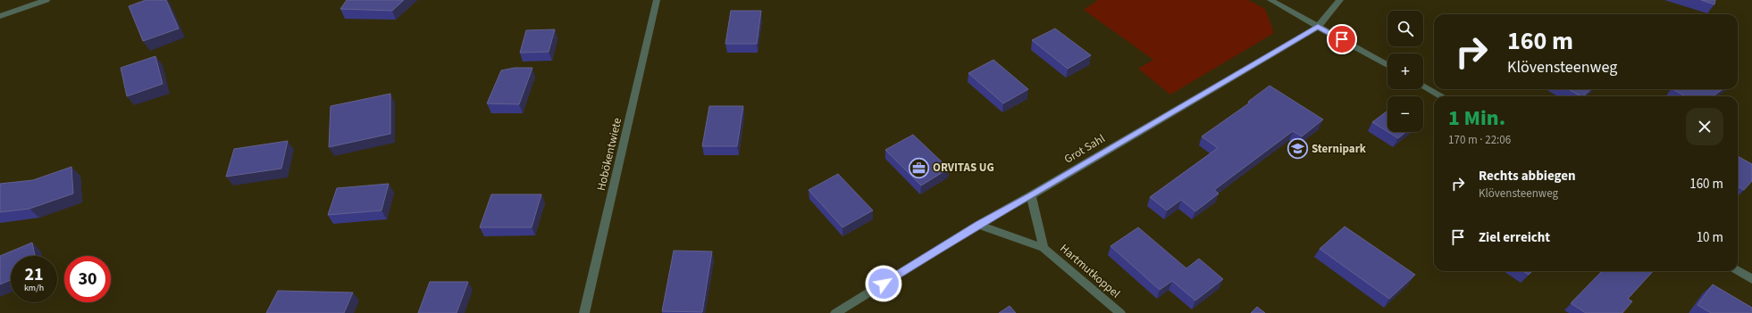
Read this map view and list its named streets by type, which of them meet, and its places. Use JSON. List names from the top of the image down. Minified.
{"streets":{"street":["Grot Sahl","Hobökentwiete","Hartmutkoppel"]},"crossings":[["Grot Sahl","Hartmutkoppel"]],"places":{"school or university":["Sternipark"],"office":["ORVITAS UG"]},"page":{"map_buttons":["+","−"],"turn":["160 m","Klövensteenweg"],"heading":["1 Min.","170 m · 22:06"],"list":[{"name":"Rechts abbiegen","note":"Klövensteenweg","value":"160 m"},{"name":"Ziel erreicht","value":"10 m"}],"speed":"21 km/h","limit":"30"}}
